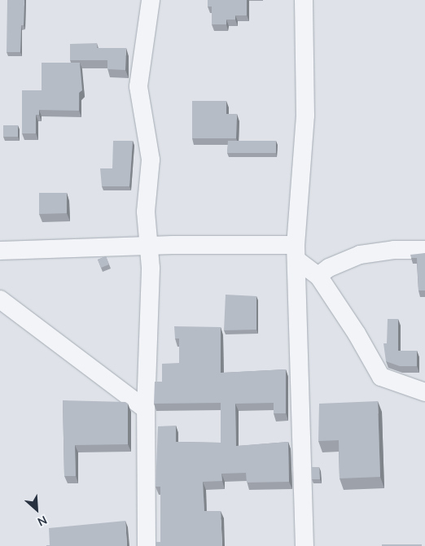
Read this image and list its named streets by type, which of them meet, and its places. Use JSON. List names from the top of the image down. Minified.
{"north":"bottom right"}
